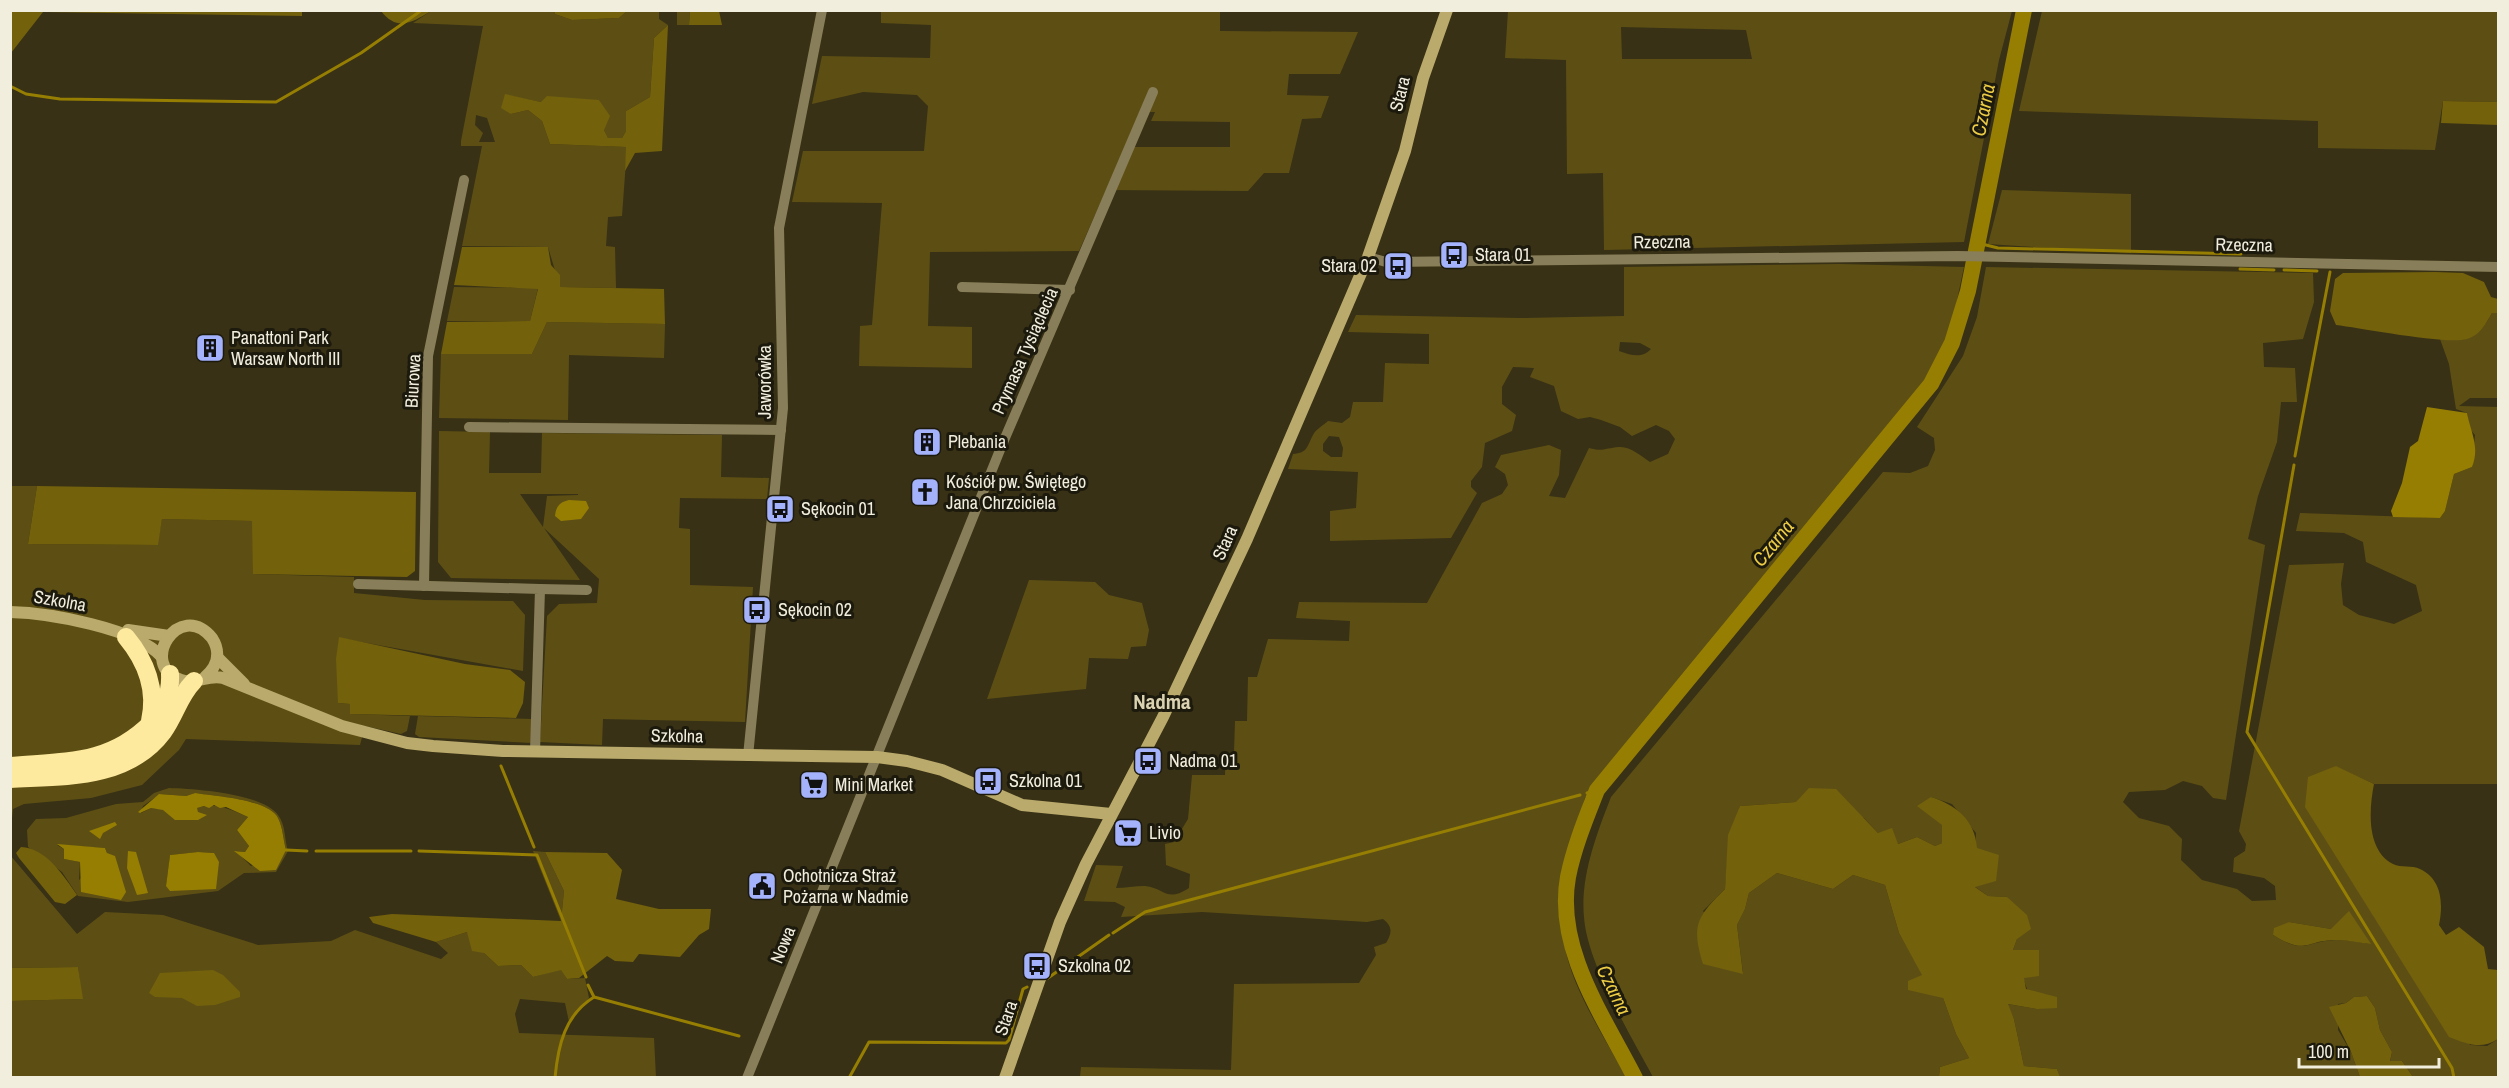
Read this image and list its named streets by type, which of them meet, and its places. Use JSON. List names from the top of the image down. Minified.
{"streets":{"street":["Stara","Rzeczna","Prymasa Tysiąclecia","Biurowa","Jaworówka","Szkolna","Nowa"]},"crossings":[["Stara","Rzeczna"],["Stara","Szkolna"],["Prymasa Tysiąclecia","Szkolna"],["Prymasa Tysiąclecia","Nowa"],["Jaworówka","Szkolna"],["Szkolna","Nowa"]],"districts":["Nadma"],"water":["Czarna"],"places":{"bus stop":["Stara 01","Stara 02","Sękocin 01","Sękocin 02","Nadma 01","Szkolna 01","Szkolna 02"],"building":["Panattoni Park Warsaw North III","Plebania"],"church":["Kościół pw. Świętego Jana Chrzciciela"],"supermarket":["Mini Market","Livio"],"public building":["Ochotnicza Straż Pożarna w Nadmie"]},"scale_bar":"100 m"}
